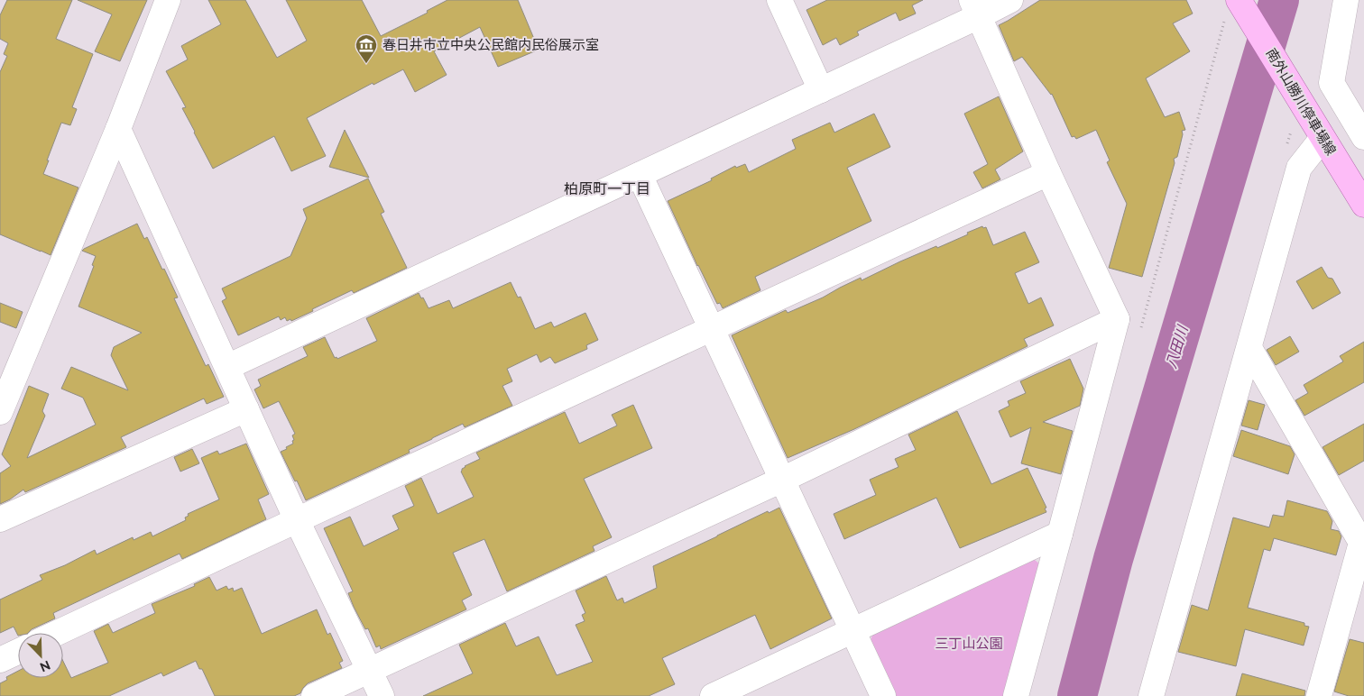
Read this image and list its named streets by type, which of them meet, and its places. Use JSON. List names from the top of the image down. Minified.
{"streets":{"main road":["南外山勝川停車場線"]},"districts":["柏原町一丁目"],"water":["八田川"],"parks":["三丁山公園"],"places":{"museum":["春日井市立中央公民館内民俗展示室"]},"north":"bottom right"}
